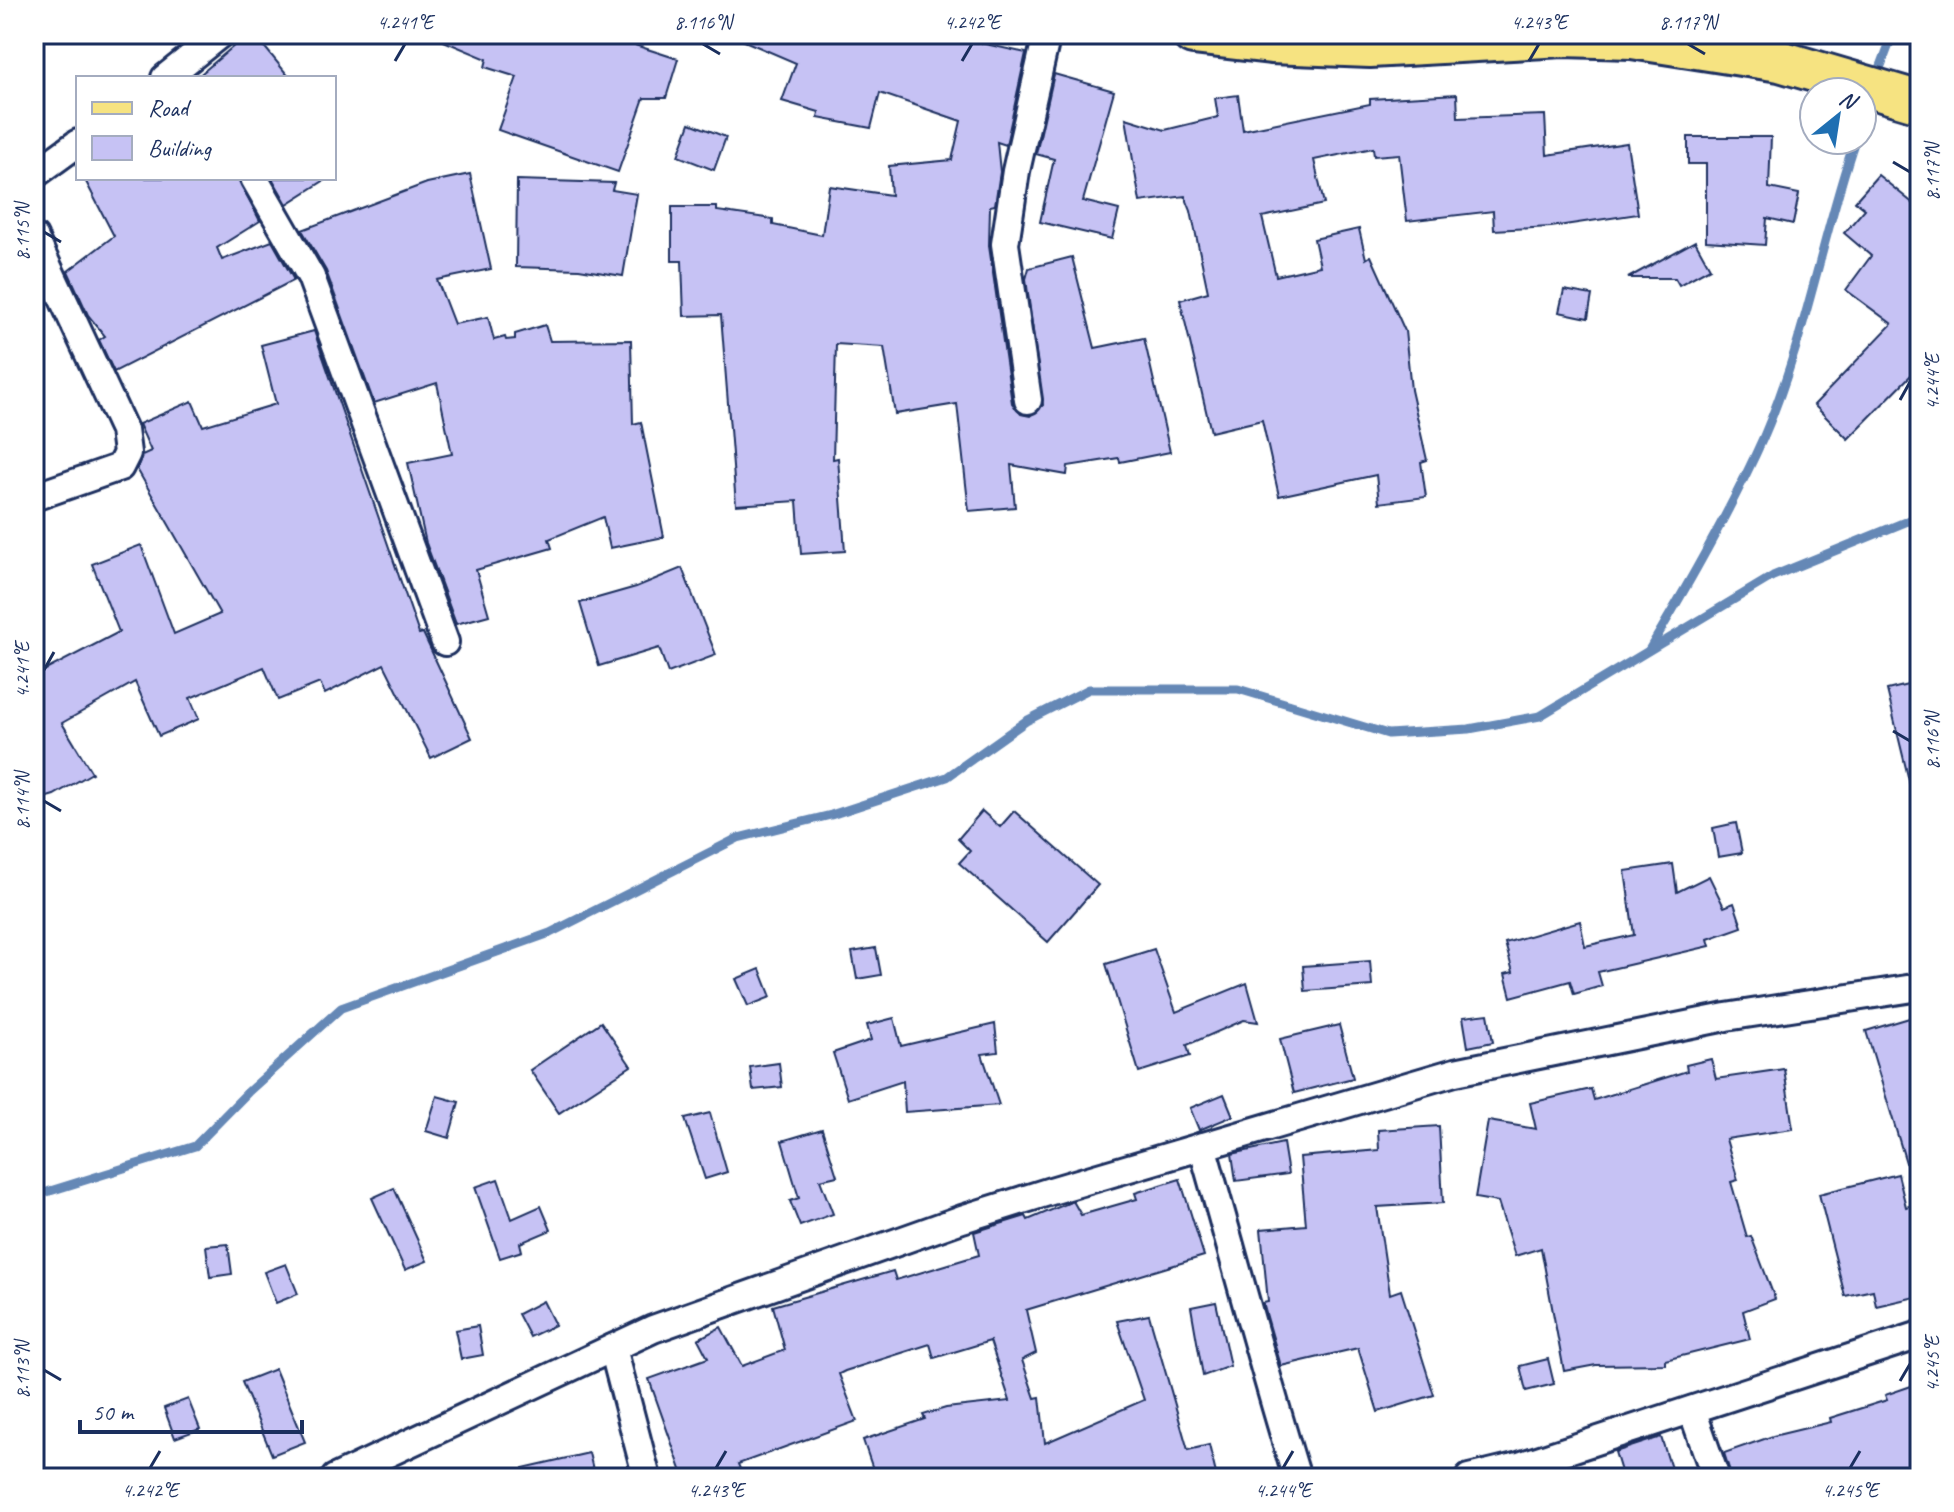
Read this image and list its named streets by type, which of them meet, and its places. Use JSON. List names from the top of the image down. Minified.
{"legend":["Road","Building"],"scale_bar":"50 m","north":"top right","coordinates":["4.241°E","8.116°N","4.242°E","4.243°E","8.117°N","8.115°N","4.244°E","8.114°N","4.245°E","8.113°N"]}
